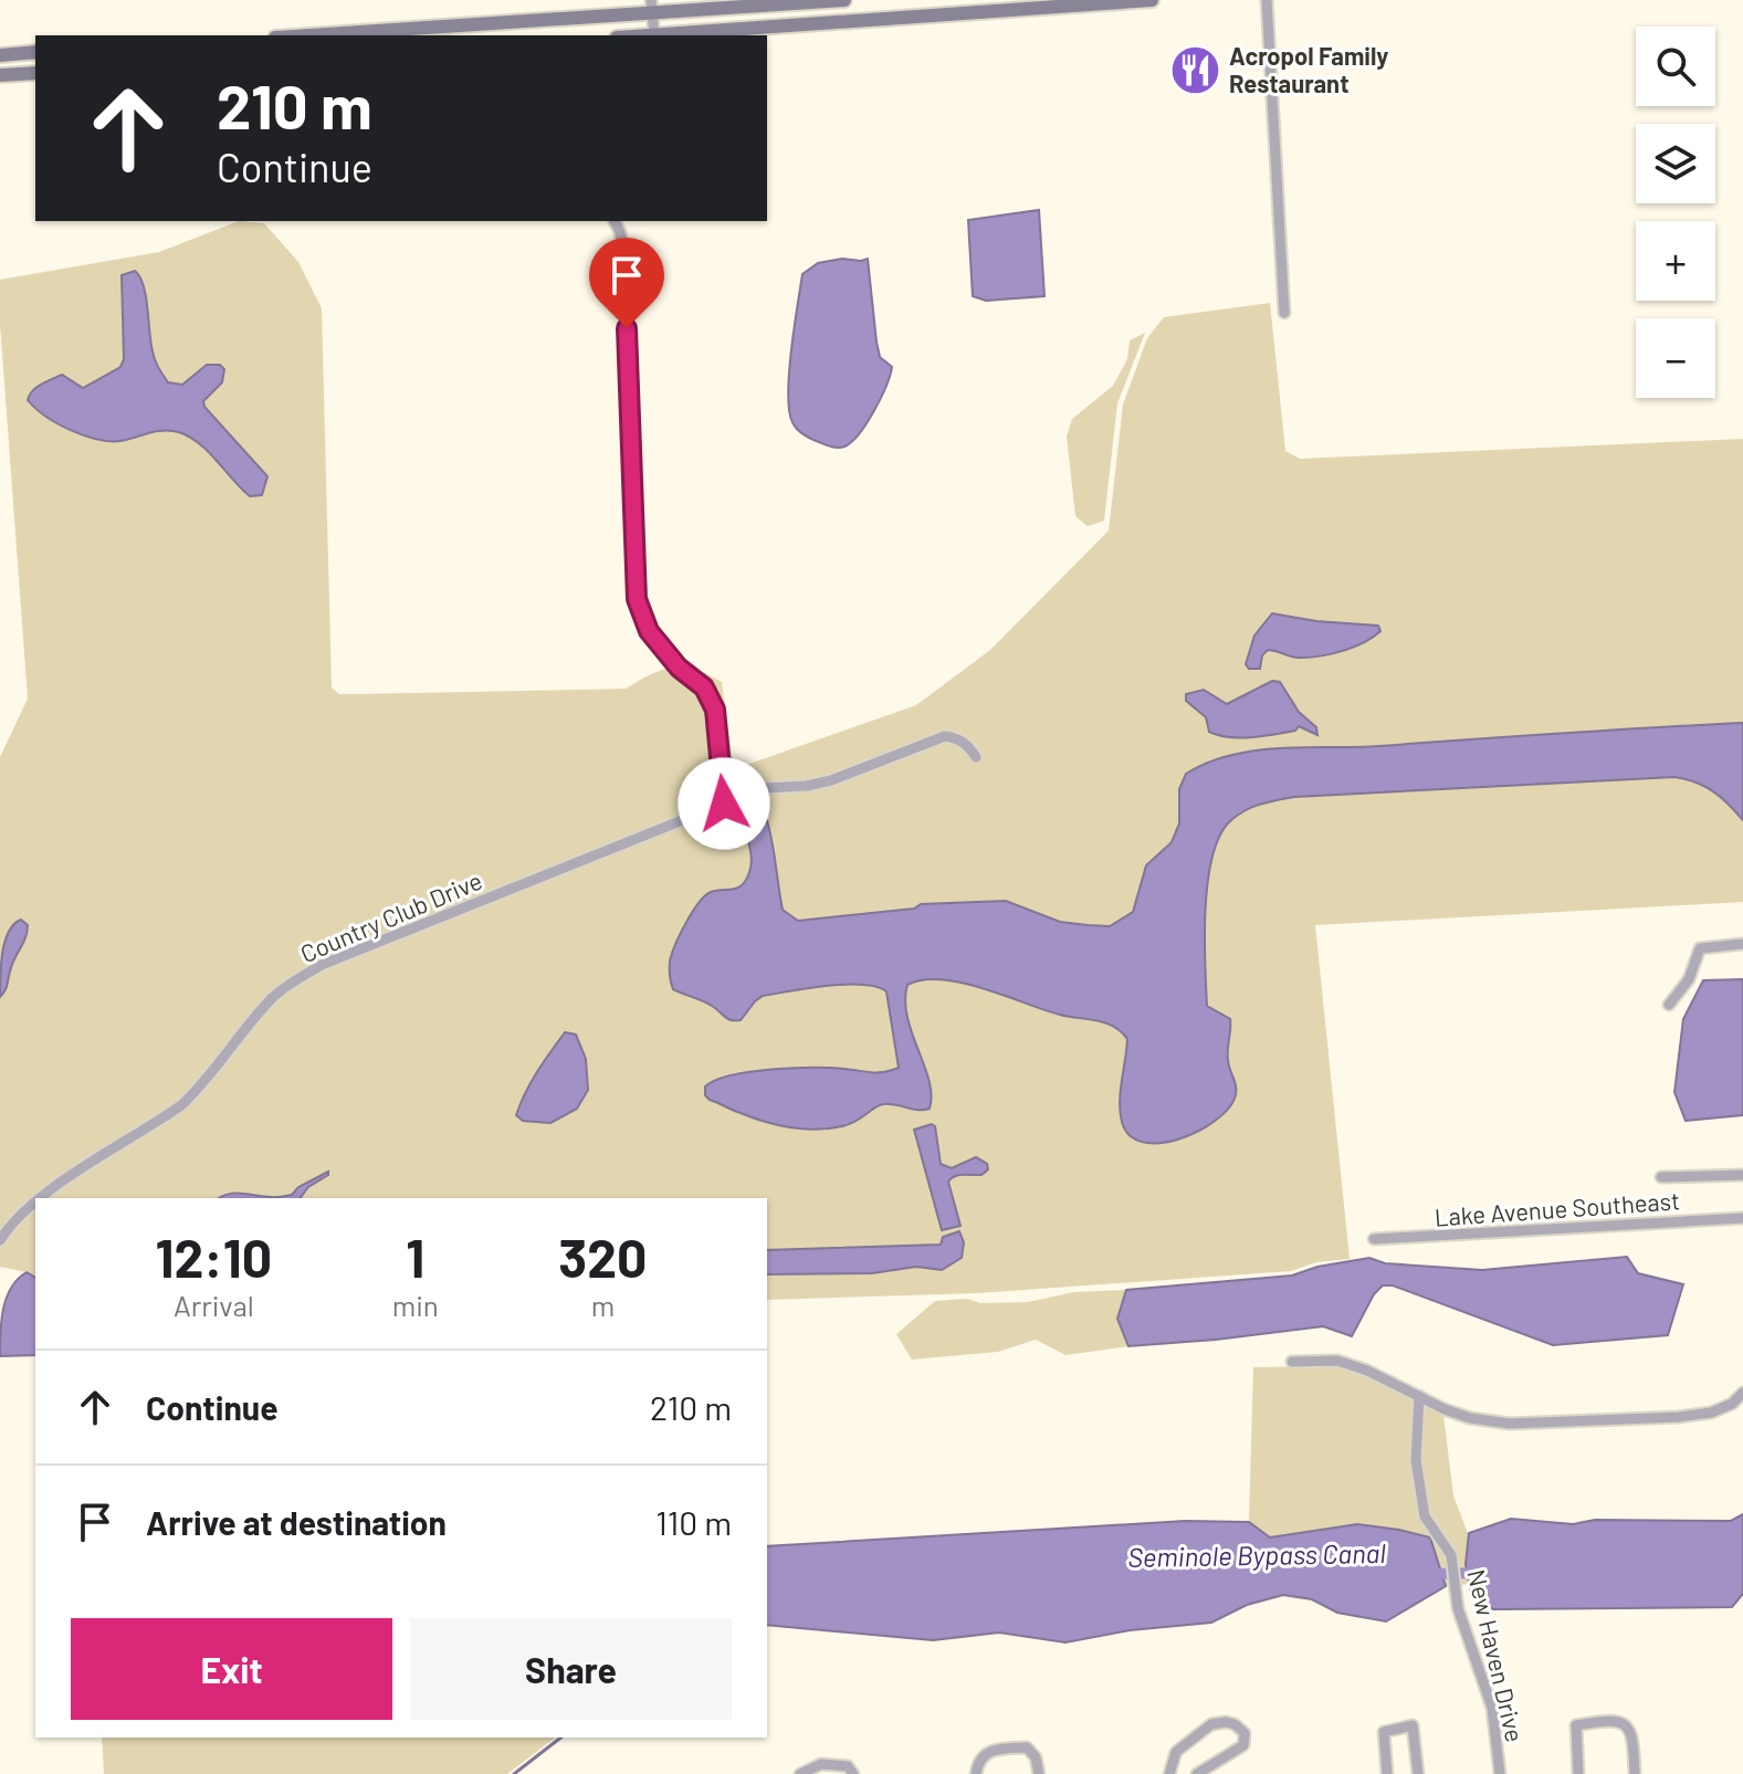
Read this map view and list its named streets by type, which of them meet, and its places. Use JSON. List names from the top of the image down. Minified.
{"streets":{"street":["Country Club Drive","Lake Avenue Southeast","New Haven Drive"]},"water":["Seminole Bypass Canal"],"places":{"restaurant":["Acropol Family Restaurant"]},"page":{"map_buttons":["+","−"],"turn":["210 m","Continue"],"eta":["12:10","Arrival","1","min","320","m"],"list":[{"name":"Continue","value":"210 m"},{"name":"Arrive at destination","value":"110 m"}],"buttons":["Exit","Share"]}}
